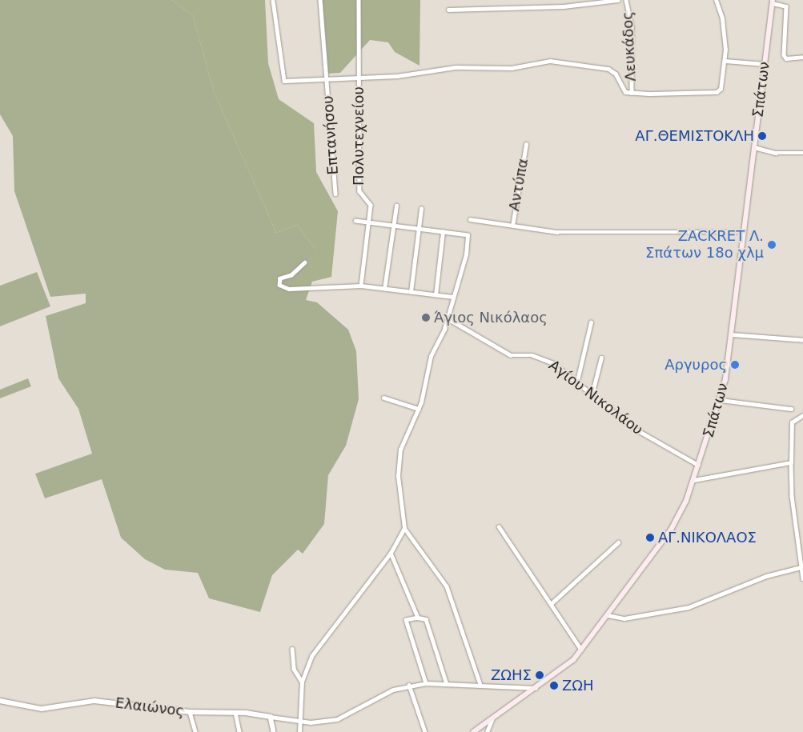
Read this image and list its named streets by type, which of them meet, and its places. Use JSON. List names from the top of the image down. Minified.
{"streets":{"main road":["Σπάτων"],"street":["Λευκάδος","Επτανήσου","Πολυτεχνείου","Αντύπα","Αγίου Νικολάου","Ελαιώνος"]},"crossings":[["Σπάτων","Αγίου Νικολάου"]],"places":["ΑΓ.ΘΕΜΙΣΤΟΚΛΗ","ZACKRET Λ. Σπάτων 18ο χλμ","Άγιος Νικόλαος","Αργυρος","ΑΓ.ΝΙΚΟΛΑΟΣ","ΖΩΗΣ","ΖΩΗ"]}
